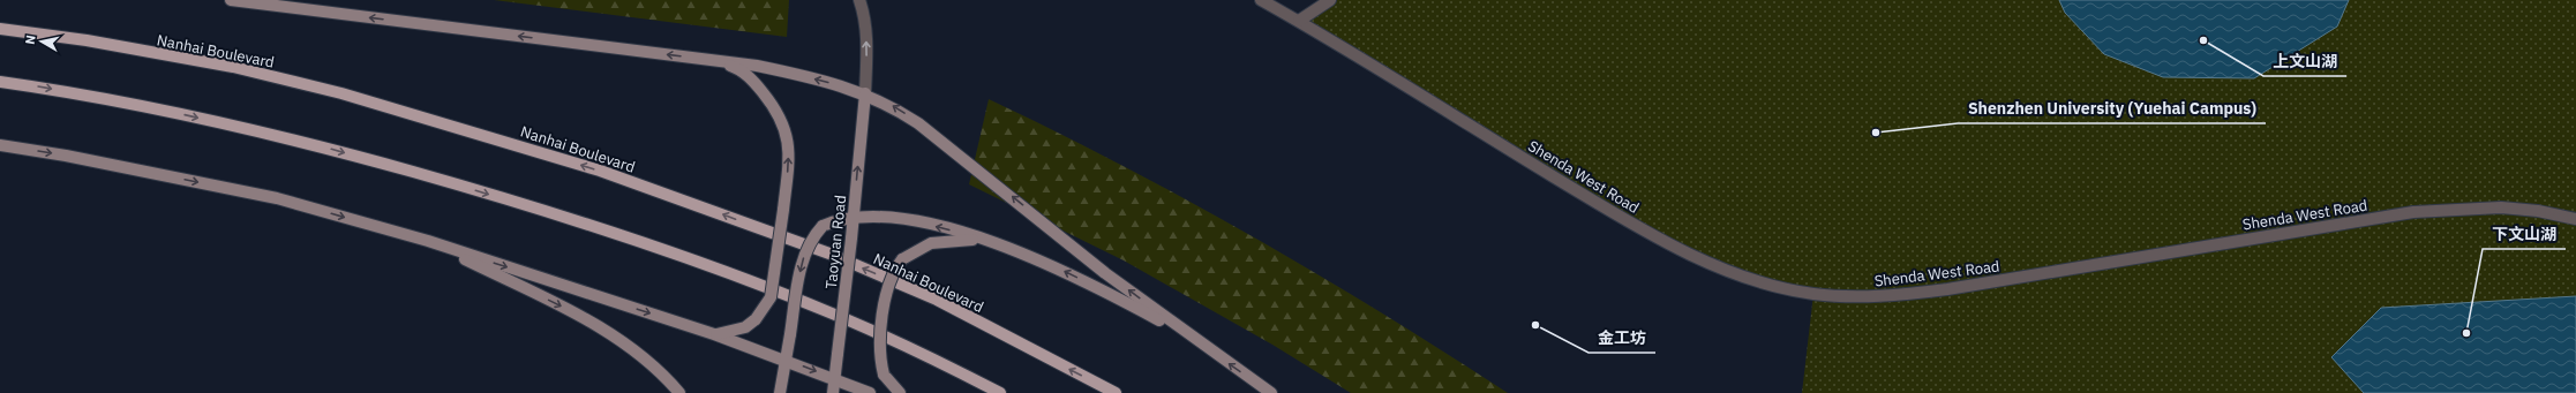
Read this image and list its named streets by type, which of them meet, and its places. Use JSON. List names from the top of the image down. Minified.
{"streets":{"main road":["Nanhai Boulevard","Taoyuan Road"],"street":["Shenda West Road"]},"one_way":["Taoyuan Road"],"places":["上文山湖","Shenzhen University (Yuehai Campus)","金工坊","下文山湖"],"north":"left"}
